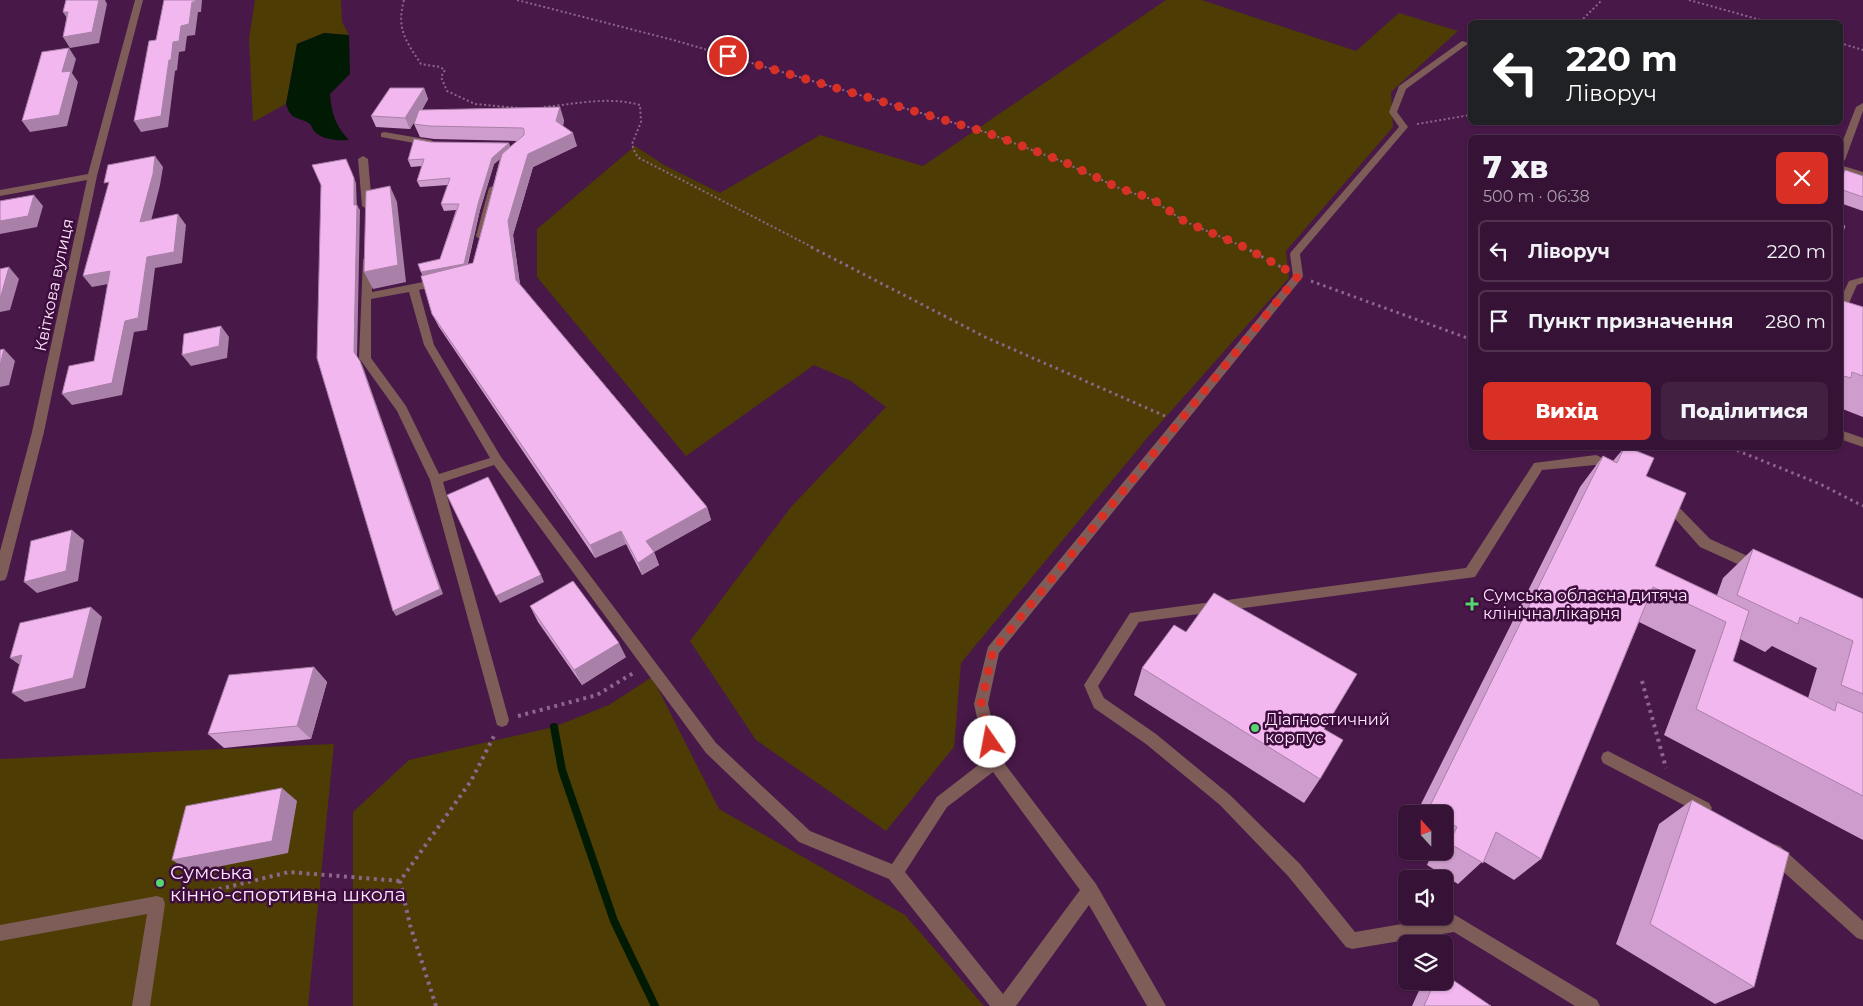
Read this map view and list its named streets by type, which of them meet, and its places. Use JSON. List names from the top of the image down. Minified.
{"streets":{"street":["Квіткова вулиця"]},"places":{"health":["Сумська обласна дитяча клінічна лікарня"],"other":["Діагностичний корпус","Сумська кінно-спортивна школа"]},"north":"top","page":{"turn":["220 m","Ліворуч"],"heading":["7 хв","500 m · 06:38"],"list":[{"name":"Ліворуч","value":"220 m"},{"name":"Пункт призначення","value":"280 m"}],"buttons":["Вихід","Поділитися"]}}
